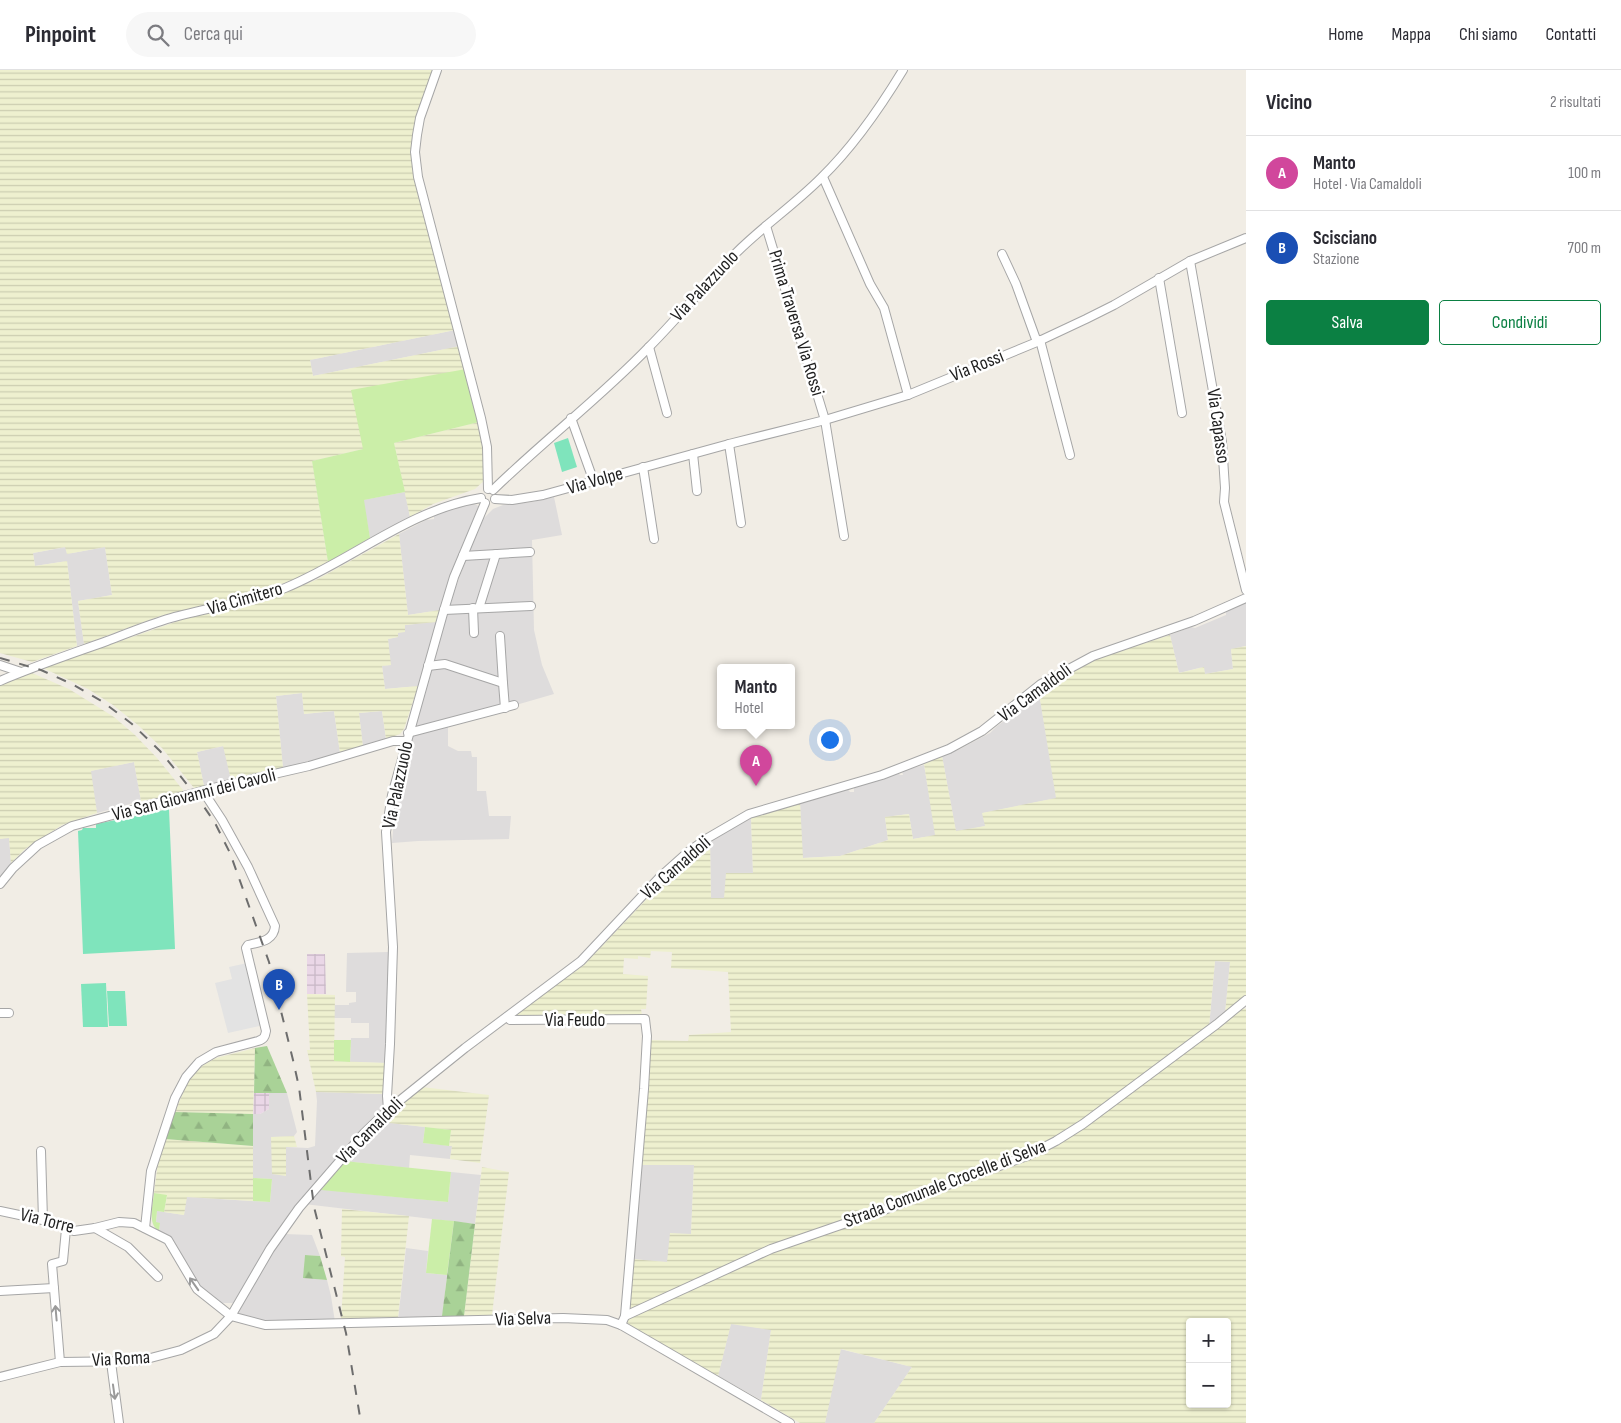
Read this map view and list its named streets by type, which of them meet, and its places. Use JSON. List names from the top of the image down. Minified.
{"streets":{"street":["Via Palazzuolo","Prima Traversa Via Rossi","Via Rossi","Via Capasso","Via Volpe","Via Cimitero","Via Camaldoli","Via San Giovanni dei Cavoli","Via Feudo","Strada Comunale Crocelle di Selva","Via Torre","Via Selva","Via Roma"]},"crossings":[["Via Palazzuolo","Prima Traversa Via Rossi"],["Via Palazzuolo","Via Volpe"],["Via Palazzuolo","Via Cimitero"],["Via Palazzuolo","Via Camaldoli"],["Via Palazzuolo","Via San Giovanni dei Cavoli"],["Prima Traversa Via Rossi","Via Rossi"],["Via Rossi","Via Capasso"],["Via Rossi","Via Volpe"],["Via Volpe","Via Cimitero"],["Via Camaldoli","Via Feudo"],["Via Camaldoli","Via Torre"],["Via Camaldoli","Via Selva"],["Via Camaldoli","Via Roma"],["Via Feudo","Strada Comunale Crocelle di Selva"],["Via Torre","Via Selva"],["Via Torre","Via Roma"],["Via Selva","Via Roma"]],"one_way":["Via Torre"],"page":{"header":"Pinpoint","search":"Cerca qui","nav":["Home","Mappa","Chi siamo","Contatti"],"heading":["Vicino","2 risultati"],"list":[{"mark":"A","name":"Manto","note":"Hotel · Via Camaldoli","value":"100 m"},{"mark":"B","name":"Scisciano","note":"Stazione","value":"700 m"}],"buttons":["Salva","Condividi"],"popup":["Manto","Hotel"],"pins":["A","B"],"map_buttons":["+","−"]}}
